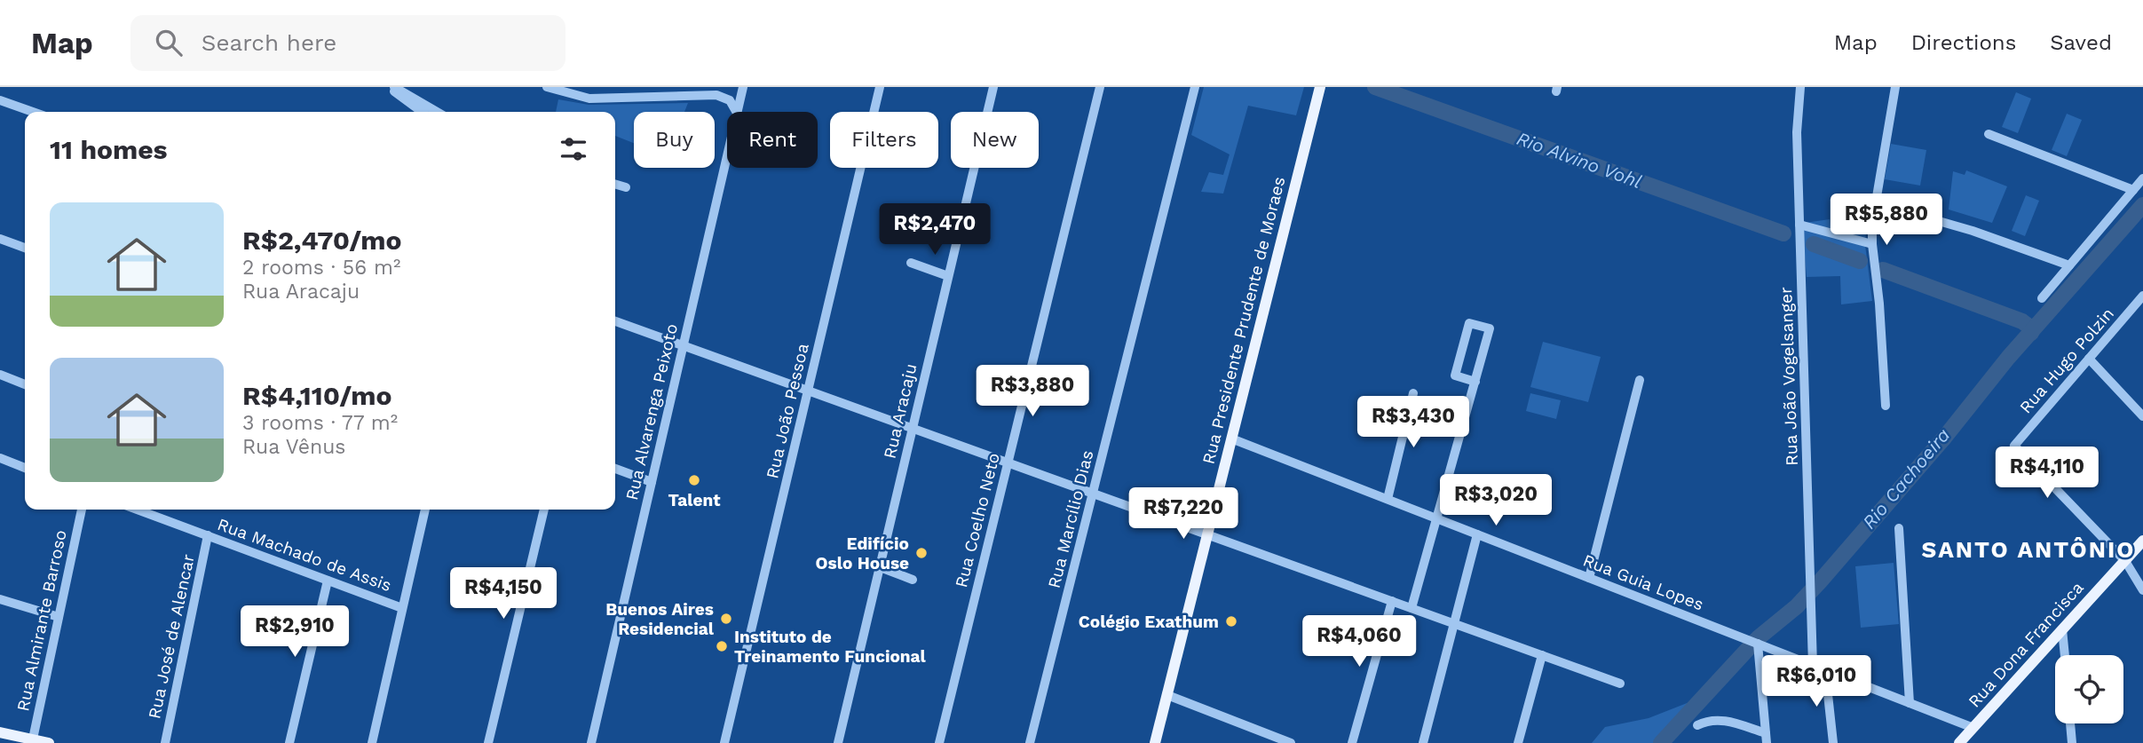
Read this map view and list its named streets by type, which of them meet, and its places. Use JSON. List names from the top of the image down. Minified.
{"streets":{"main road":["Rua Presidente Prudente de Moraes","Rua Dona Francisca"],"street":["Rua Hugo Polzin","Rua João Vogelsanger","Rua João Pessoa","Rua Aracaju","Rua Alvarenga Peixoto","Rua Marcílio Dias","Rua Coelho Neto","Rua Machado de Assis","Rua Guia Lopes","Rua Almirante Barroso","Rua José de Alencar"]},"crossings":[["Rua Presidente Prudente de Moraes","Rua Guia Lopes"],["Rua Hugo Polzin","Rua Dona Francisca"],["Rua João Vogelsanger","Rua Guia Lopes"],["Rua Machado de Assis","Rua José de Alencar"],["Rua Guia Lopes","Rua Dona Francisca"]],"districts":["SANTO ANTÔNIO"],"water":["Rio Alvino Vohl","Rio Cachoeira"],"places":["Talent","Edifício Oslo House","Buenos Aires Residencial","Colégio Exathum","Instituto de Treinamento Funcional"],"page":{"header":"Map","search":"Search here","nav":["Map","Directions","Saved"],"chip":["Buy","Rent","Filters","New"],"heading":"11 homes","list":[{"name":"R$2,470/mo","note":"2 rooms · 56 m² · Rua Aracaju"},{"name":"R$4,110/mo","note":"3 rooms · 77 m² · Rua Vênus"}],"price":["R$5,880","R$2,470","R$3,880","R$3,430","R$4,110","R$3,020","R$7,220","R$4,150","R$2,910","R$4,060","R$6,010"]}}
